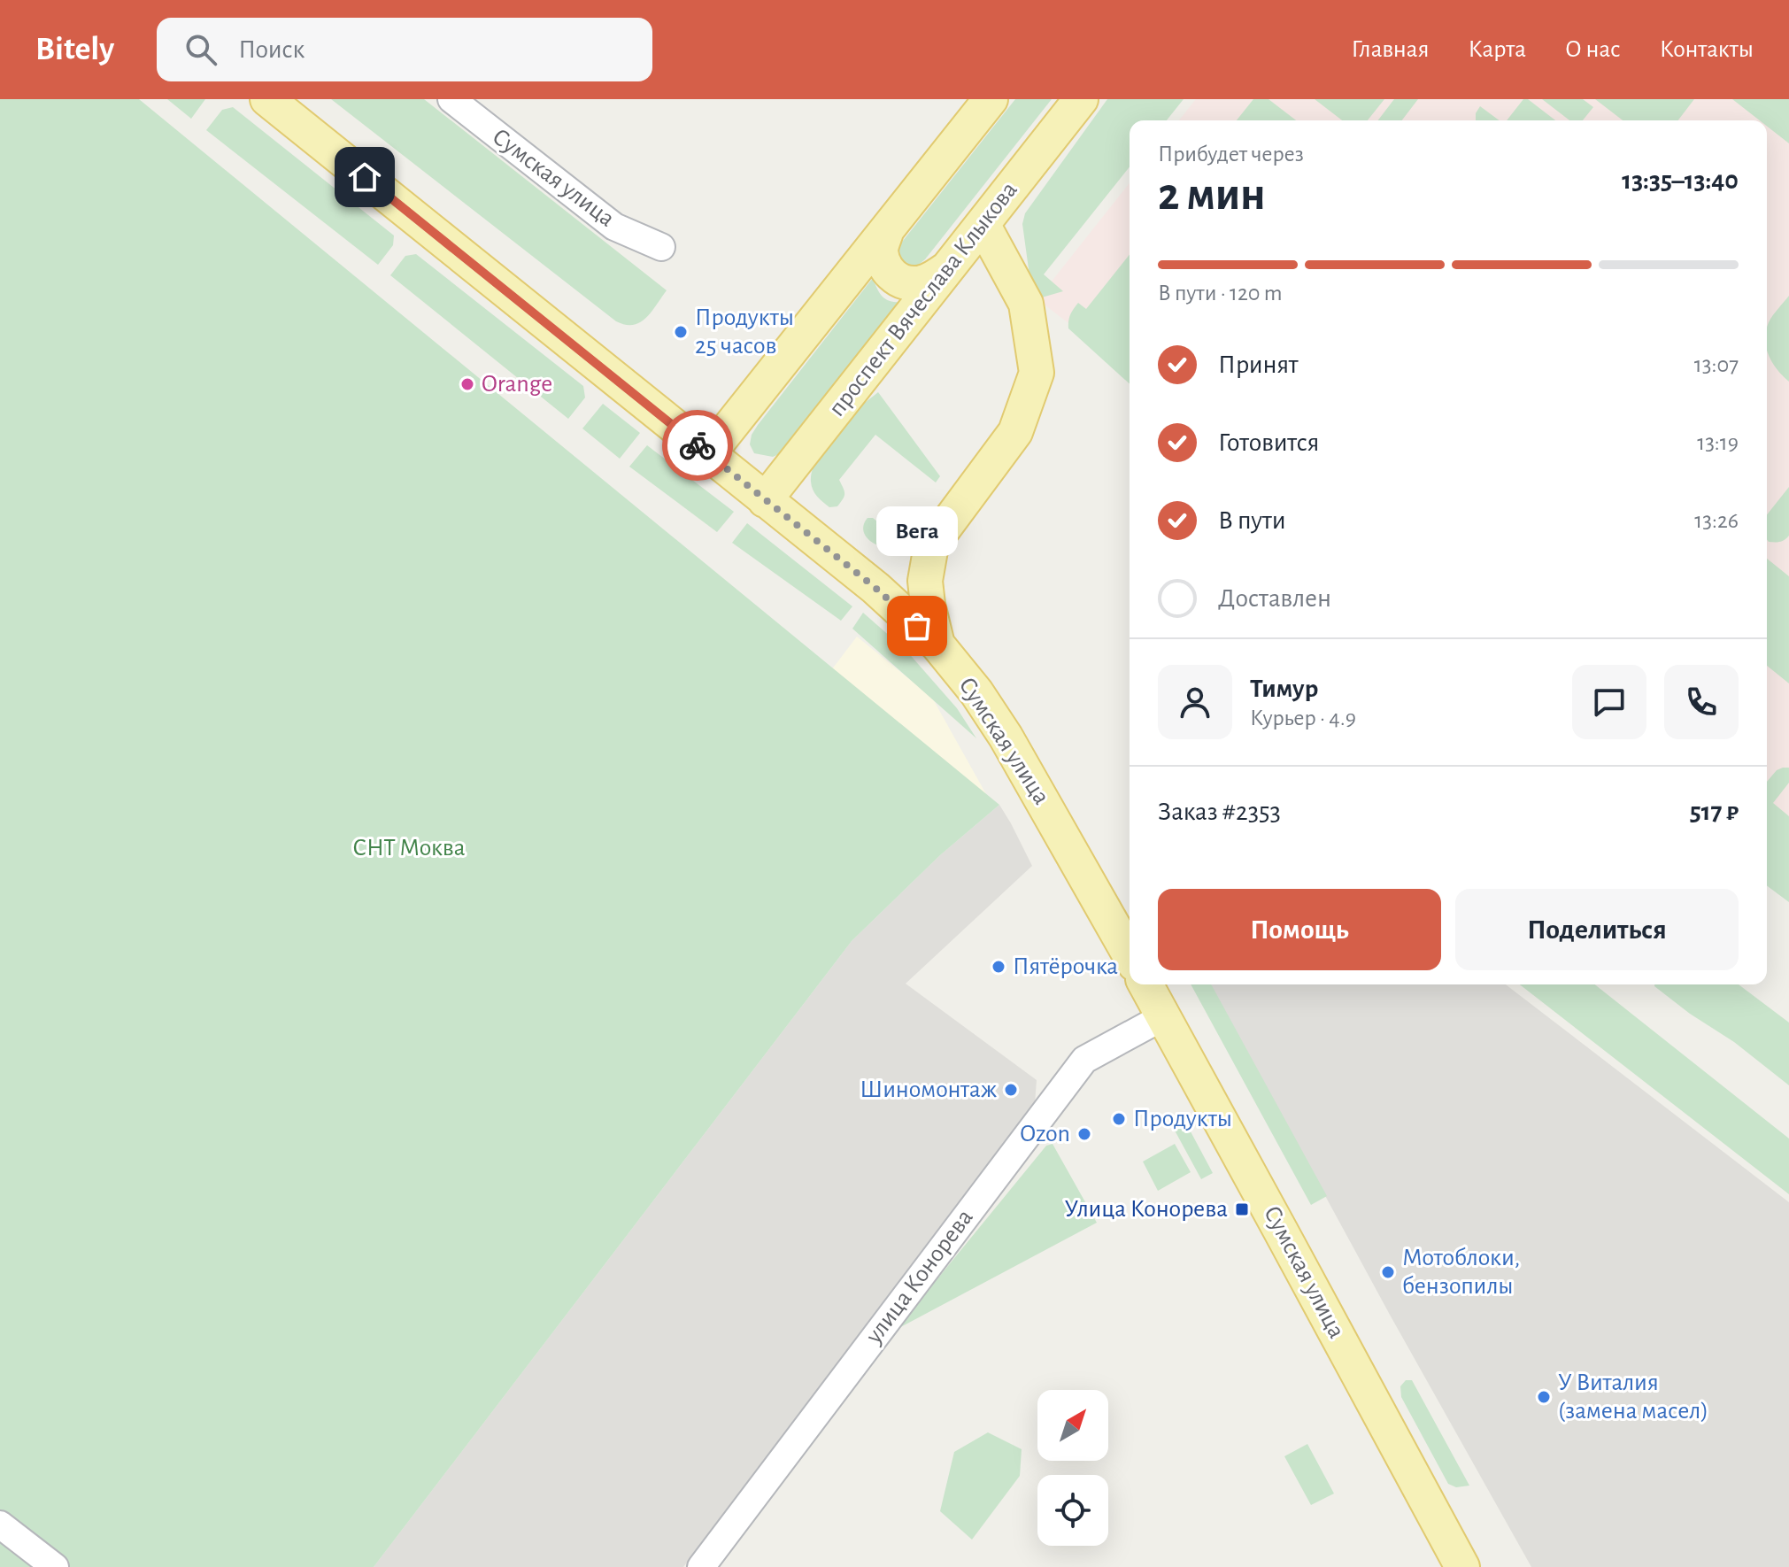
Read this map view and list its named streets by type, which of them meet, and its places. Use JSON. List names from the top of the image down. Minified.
{"streets":{"main road":["Сумская улица","проспект Вячеслава Клыкова"],"street":["улица Конорева"]},"crossings":[["Сумская улица","проспект Вячеслава Клыкова"],["Сумская улица","улица Конорева"]],"parks":["СНТ Моква"],"places":{"other":["Продукты 25 часов","Orange","Вега","Пятёрочка","Шиномонтаж","Продукты","Ozon","Мотоблоки, бензопилы","У Виталия (замена масел)"],"transit":["Улица Конорева"]},"north":"top right","page":{"header":"Bitely","search":"Поиск","nav":["Главная","Карта","О нас","Контакты"],"heading":["2 мин","Прибудет через","13:35–13:40"],"panel":["Тимур","Курьер · 4.9","Заказ #2353","517 ₽"],"bar":"В пути · 120 m","list":[["Принят","13:07"],["Готовится","13:19"],["В пути","13:26"],"Доставлен"],"bubble":"Вега","buttons":["Помощь","Поделиться"]}}
